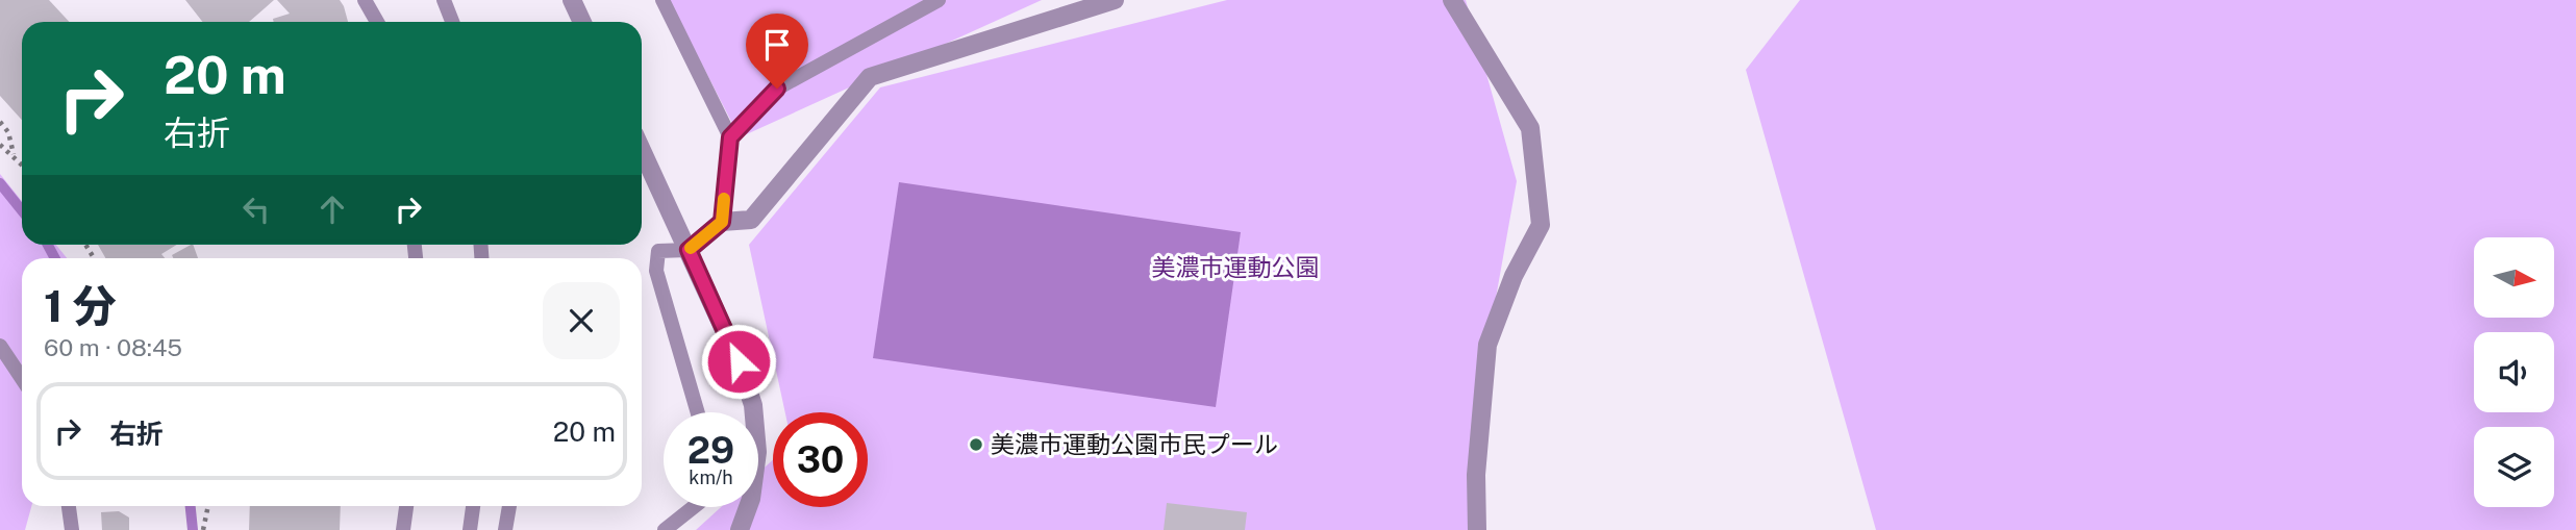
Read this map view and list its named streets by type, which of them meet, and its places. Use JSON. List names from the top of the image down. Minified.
{"parks":["美濃市運動公園"],"places":["美濃市運動公園市民プール"],"north":"right","page":{"turn":["20 m","右折"],"heading":["1 分","60 m · 08:45"],"list":[{"name":"右折","value":"20 m"}],"speed":"29 km/h","limit":"30"}}
